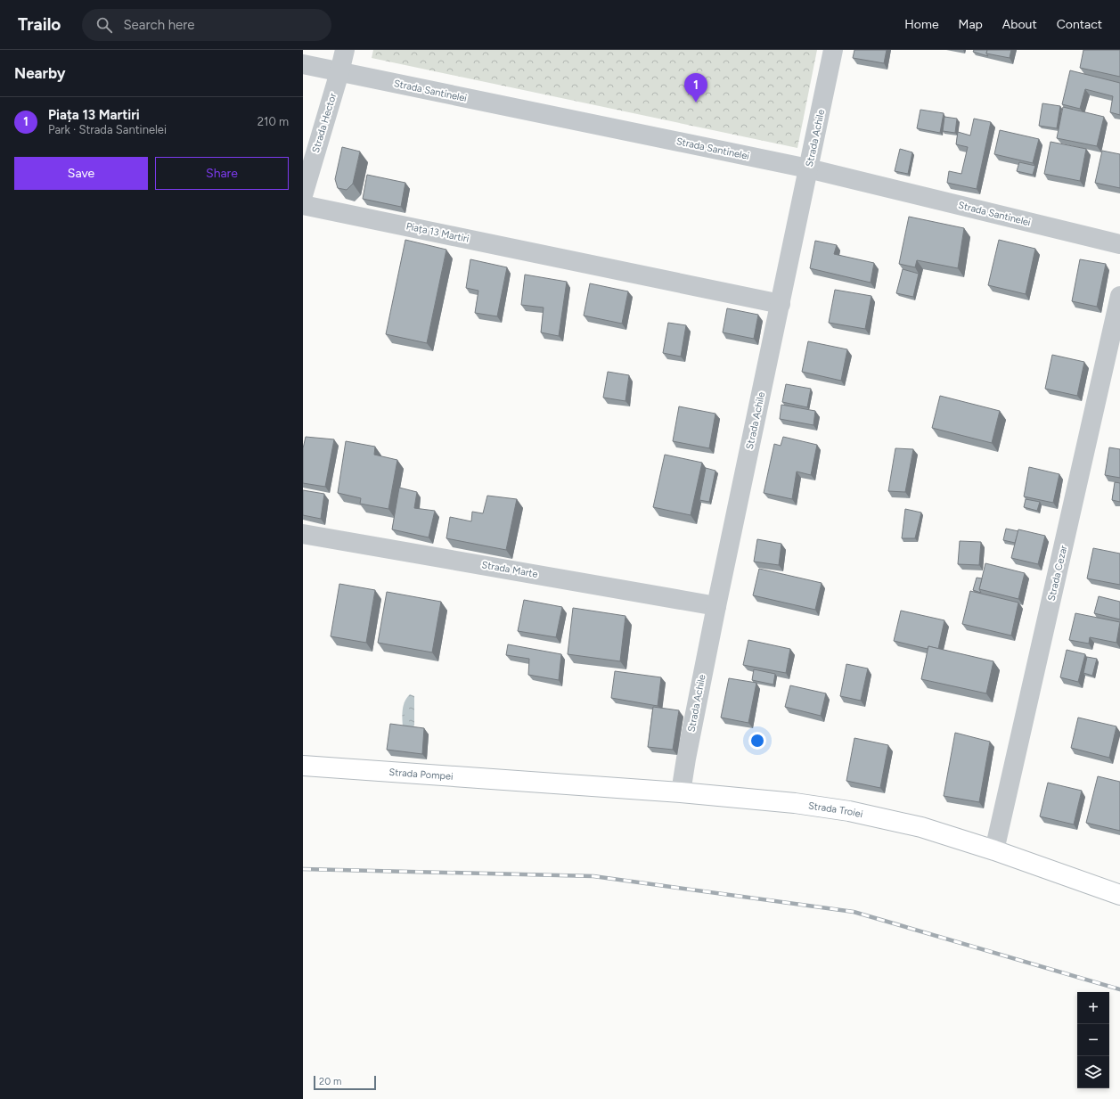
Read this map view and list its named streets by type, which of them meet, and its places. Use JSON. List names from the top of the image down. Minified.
{"streets":{"main road":["Strada Pompei","Strada Troiei"],"street":["Strada Santinelei","Strada Hector","Strada Achile","Piața 13 Martiri","Strada Marte","Strada Cezar"]},"crossings":[["Strada Santinelei","Strada Hector"],["Strada Santinelei","Strada Achile"],["Strada Achile","Piața 13 Martiri"],["Strada Achile","Strada Marte"],["Strada Achile","Strada Troiei"],["Strada Cezar","Strada Troiei"],["Strada Pompei","Strada Troiei"]],"scale_bar":"20 m","page":{"header":"Trailo","search":"Search here","nav":["Home","Map","About","Contact"],"heading":"Nearby","pins":"1","list":[{"mark":"1","name":"Piața 13 Martiri","note":"Park · Strada Santinelei","value":"210 m"}],"buttons":["Save","Share"],"map_buttons":["+","−"],"scale":"20 m"}}
